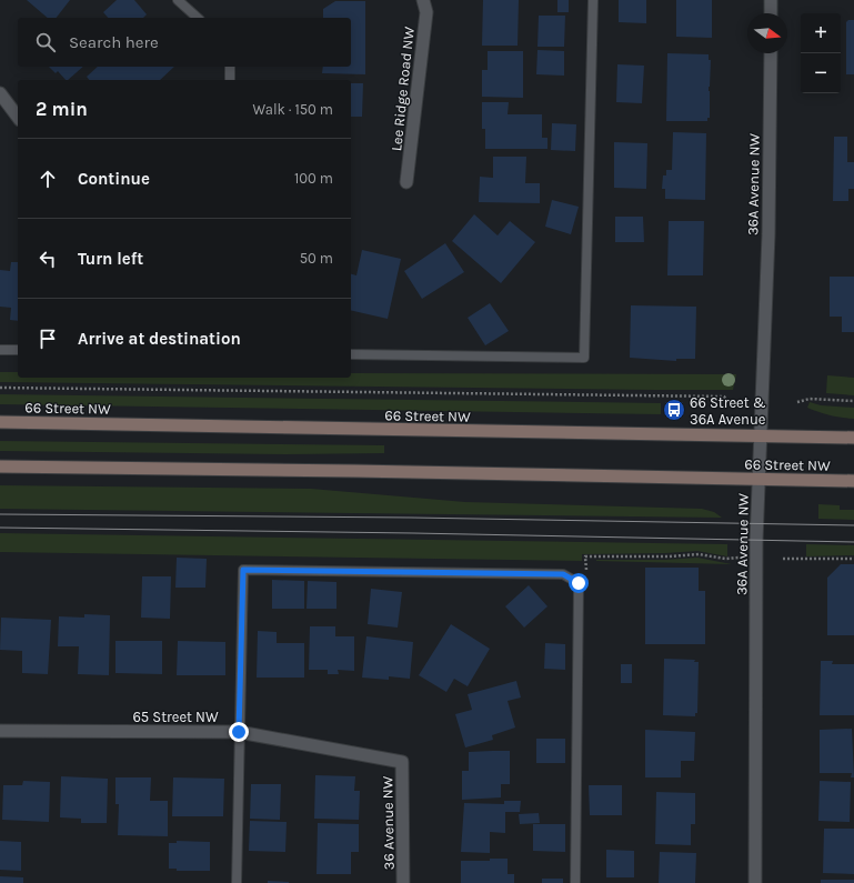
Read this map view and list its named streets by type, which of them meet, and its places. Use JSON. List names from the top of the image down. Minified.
{"streets":{"main road":["66 Street NW"],"street":["Lee Ridge Road NW","36A Avenue NW","65 Street NW","36 Avenue NW"]},"crossings":[["36A Avenue NW","66 Street NW"],["65 Street NW","36 Avenue NW"]],"places":{"bus stop":["66 Street & 36A Avenue"]},"north":"right","page":{"map_buttons":["+","−"],"search":"Search here","heading":["2 min","Walk · 150 m"],"list":[["Continue","100 m"],["Turn left","50 m"],"Arrive at destination"]}}
